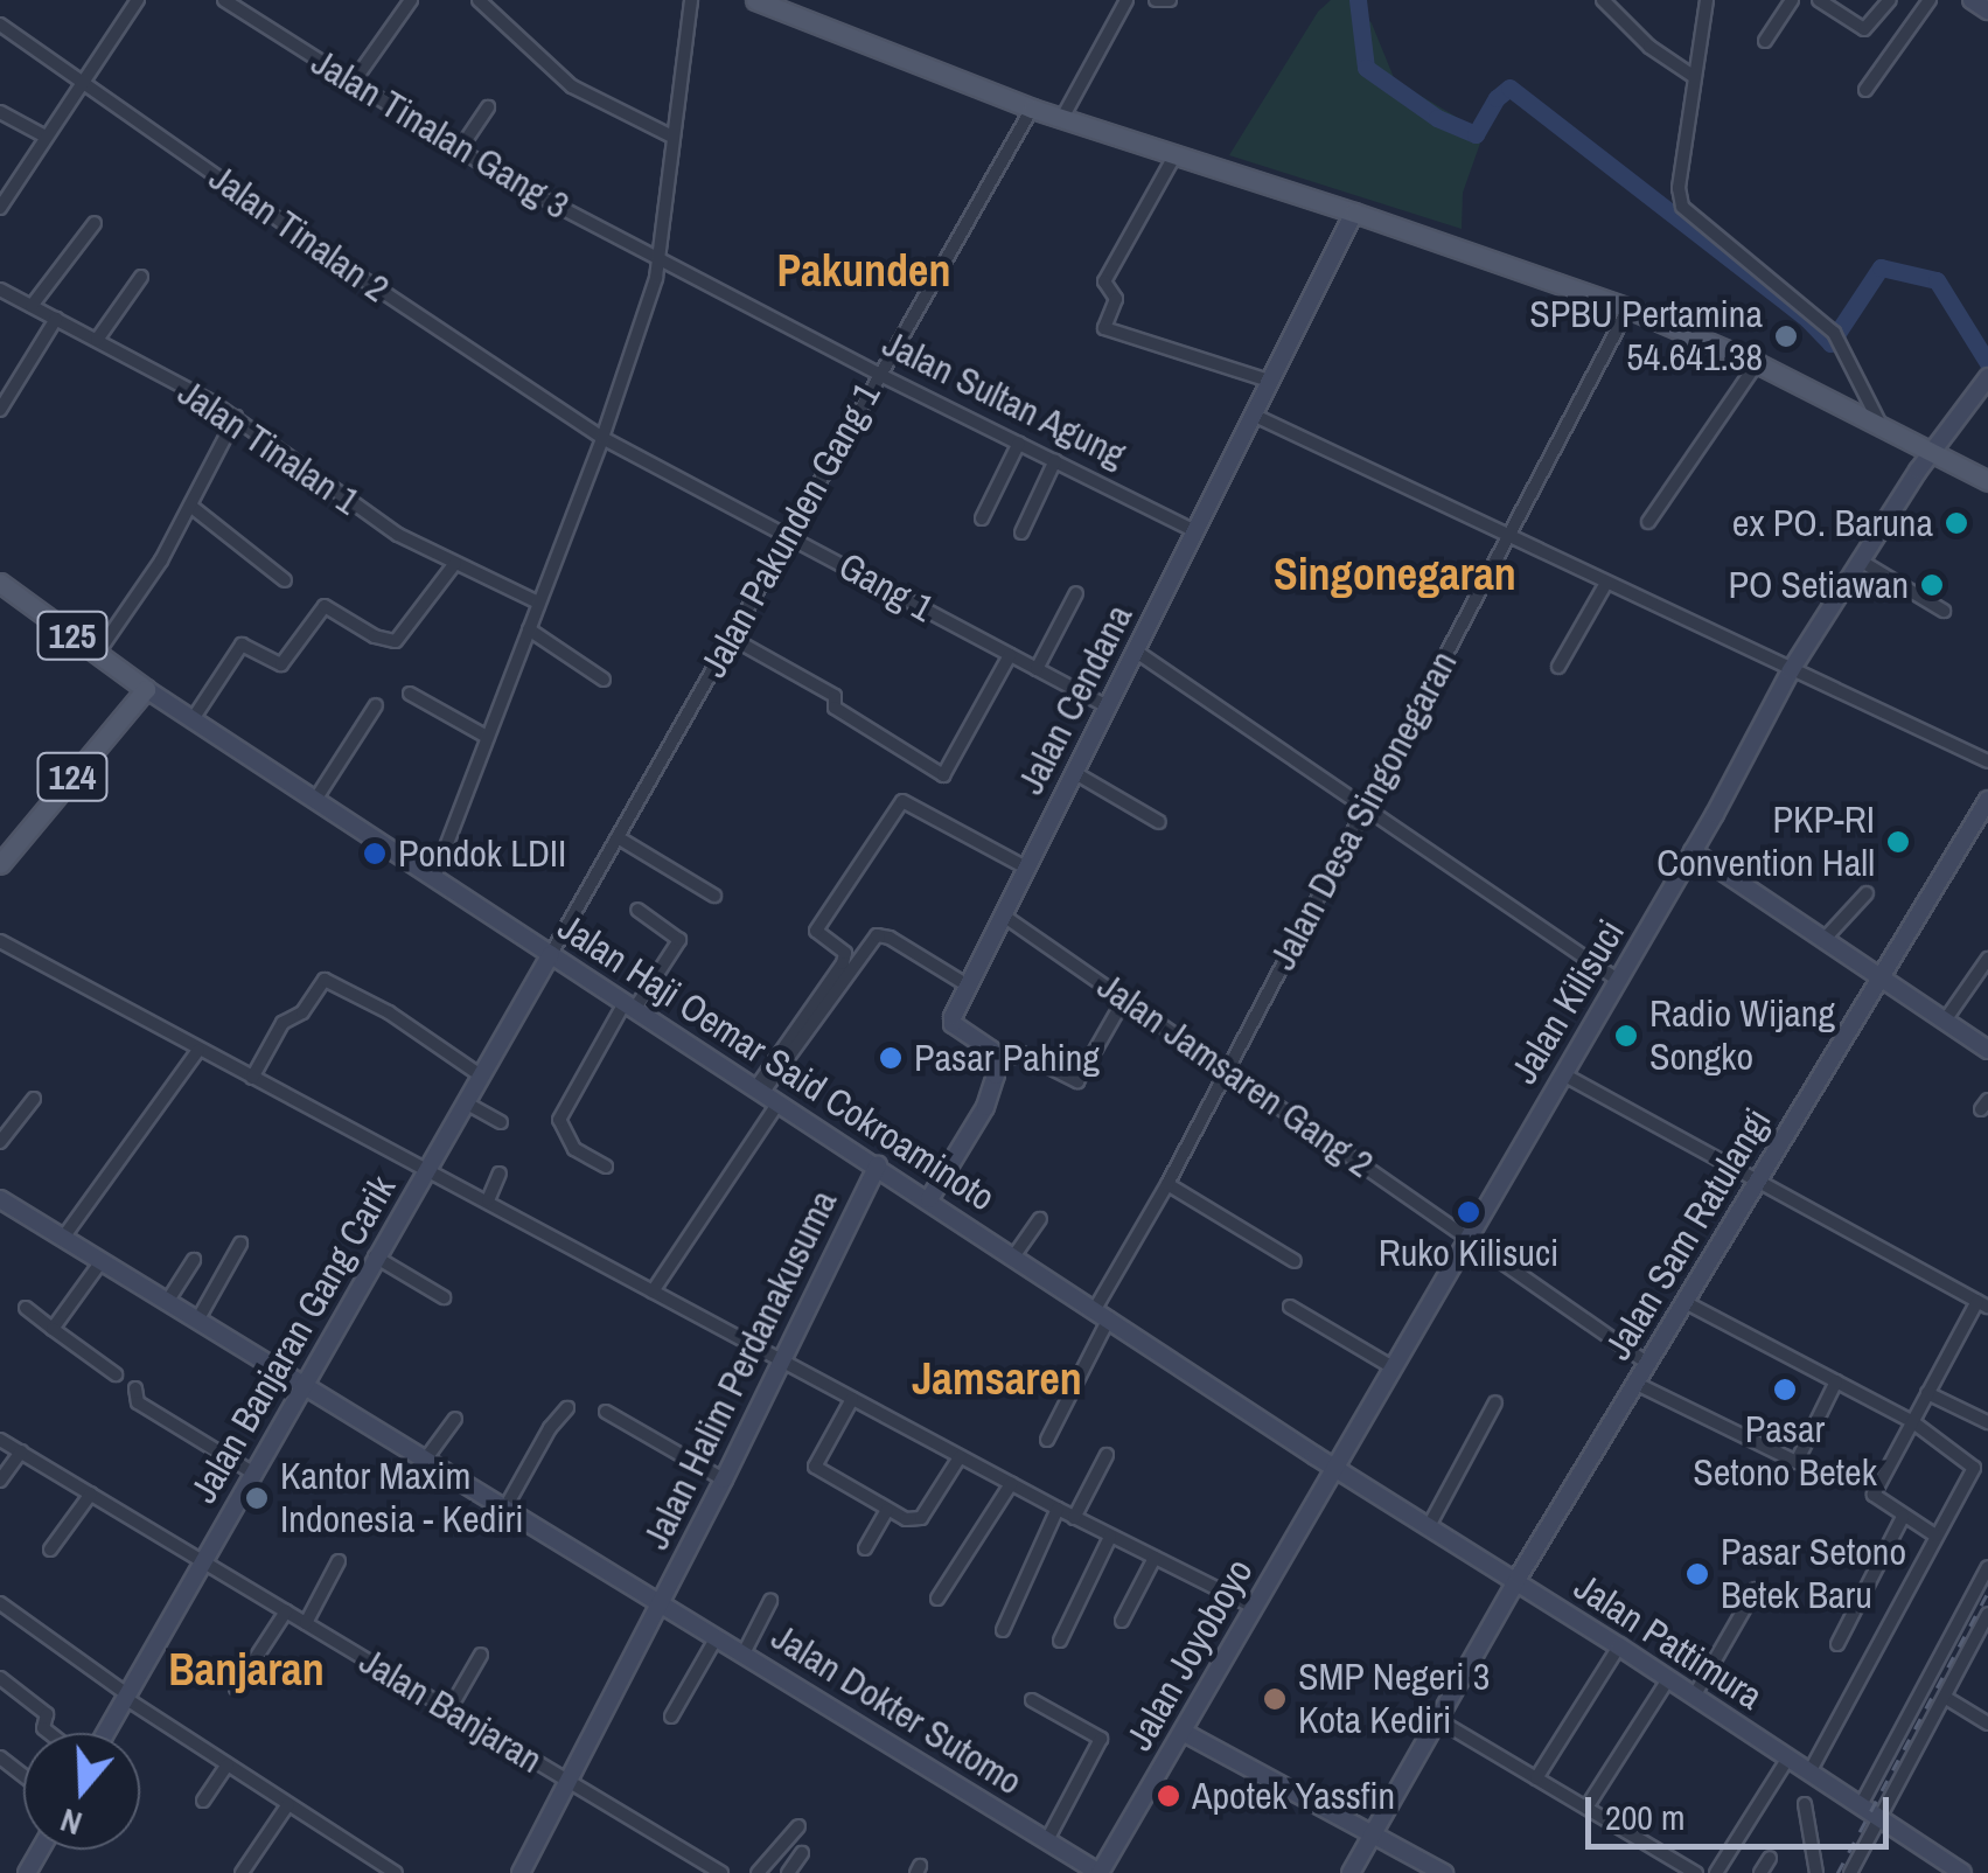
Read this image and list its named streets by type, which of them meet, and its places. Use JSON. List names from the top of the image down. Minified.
{"streets":{"main road":["125","124"],"street":["Jalan Tinalan Gang 3","Jalan Tinalan 2","Jalan Sultan Agung","Jalan Tinalan 1","Jalan Pakunden Gang 1","Gang 1","Jalan Cendana","Jalan Desa Singonegaran","Jalan Kilisuci","Jalan Haji Oemar Said Cokroaminoto","Jalan Jamsaren Gang 2","Jalan Sam Ratulangi","Jalan Banjaran Gang Carik","Jalan Halim Perdanakusuma","Jalan Pattimura","Jalan Joyoboyo","Jalan Dokter Sutomo","Jalan Banjaran"]},"crossings":[["Jalan Tinalan Gang 3","Jalan Sultan Agung"],["Jalan Tinalan 2","Gang 1"],["Jalan Sultan Agung","Jalan Pakunden Gang 1"],["Jalan Sultan Agung","Jalan Cendana"],["Jalan Pakunden Gang 1","Gang 1"],["Jalan Pakunden Gang 1","Jalan Haji Oemar Said Cokroaminoto"],["Jalan Pakunden Gang 1","Jalan Banjaran Gang Carik"],["Gang 1","Jalan Cendana"],["125","124"],["125","Jalan Haji Oemar Said Cokroaminoto"],["Jalan Cendana","Jalan Jamsaren Gang 2"],["124","Jalan Haji Oemar Said Cokroaminoto"],["Jalan Desa Singonegaran","Jalan Haji Oemar Said Cokroaminoto"],["Jalan Desa Singonegaran","Jalan Jamsaren Gang 2"],["Jalan Kilisuci","Jalan Haji Oemar Said Cokroaminoto"],["Jalan Kilisuci","Jalan Jamsaren Gang 2"],["Jalan Kilisuci","Jalan Pattimura"],["Jalan Kilisuci","Jalan Joyoboyo"],["Jalan Haji Oemar Said Cokroaminoto","Jalan Banjaran Gang Carik"],["Jalan Haji Oemar Said Cokroaminoto","Jalan Halim Perdanakusuma"],["Jalan Haji Oemar Said Cokroaminoto","Jalan Pattimura"],["Jalan Haji Oemar Said Cokroaminoto","Jalan Joyoboyo"],["Jalan Jamsaren Gang 2","Jalan Sam Ratulangi"],["Jalan Sam Ratulangi","Jalan Pattimura"],["Jalan Banjaran Gang Carik","Jalan Dokter Sutomo"],["Jalan Banjaran Gang Carik","Jalan Banjaran"],["Jalan Halim Perdanakusuma","Jalan Dokter Sutomo"],["Jalan Halim Perdanakusuma","Jalan Banjaran"],["Jalan Pattimura","Jalan Joyoboyo"],["Jalan Joyoboyo","Jalan Dokter Sutomo"]],"districts":["Pakunden","Singonegaran","Jamsaren","Banjaran"],"places":["SPBU Pertamina 54.641.38","ex PO. Baruna","PO Setiawan","PKP-RI Convention Hall","Pondok LDII","Radio Wijang Songko","Pasar Pahing","Ruko Kilisuci","Pasar Setono Betek","Kantor Maxim Indonesia - Kediri","Pasar Setono Betek Baru","SMP Negeri 3 Kota Kediri","Apotek Yassfin"],"scale_bar":"200 m","north":"bottom"}
